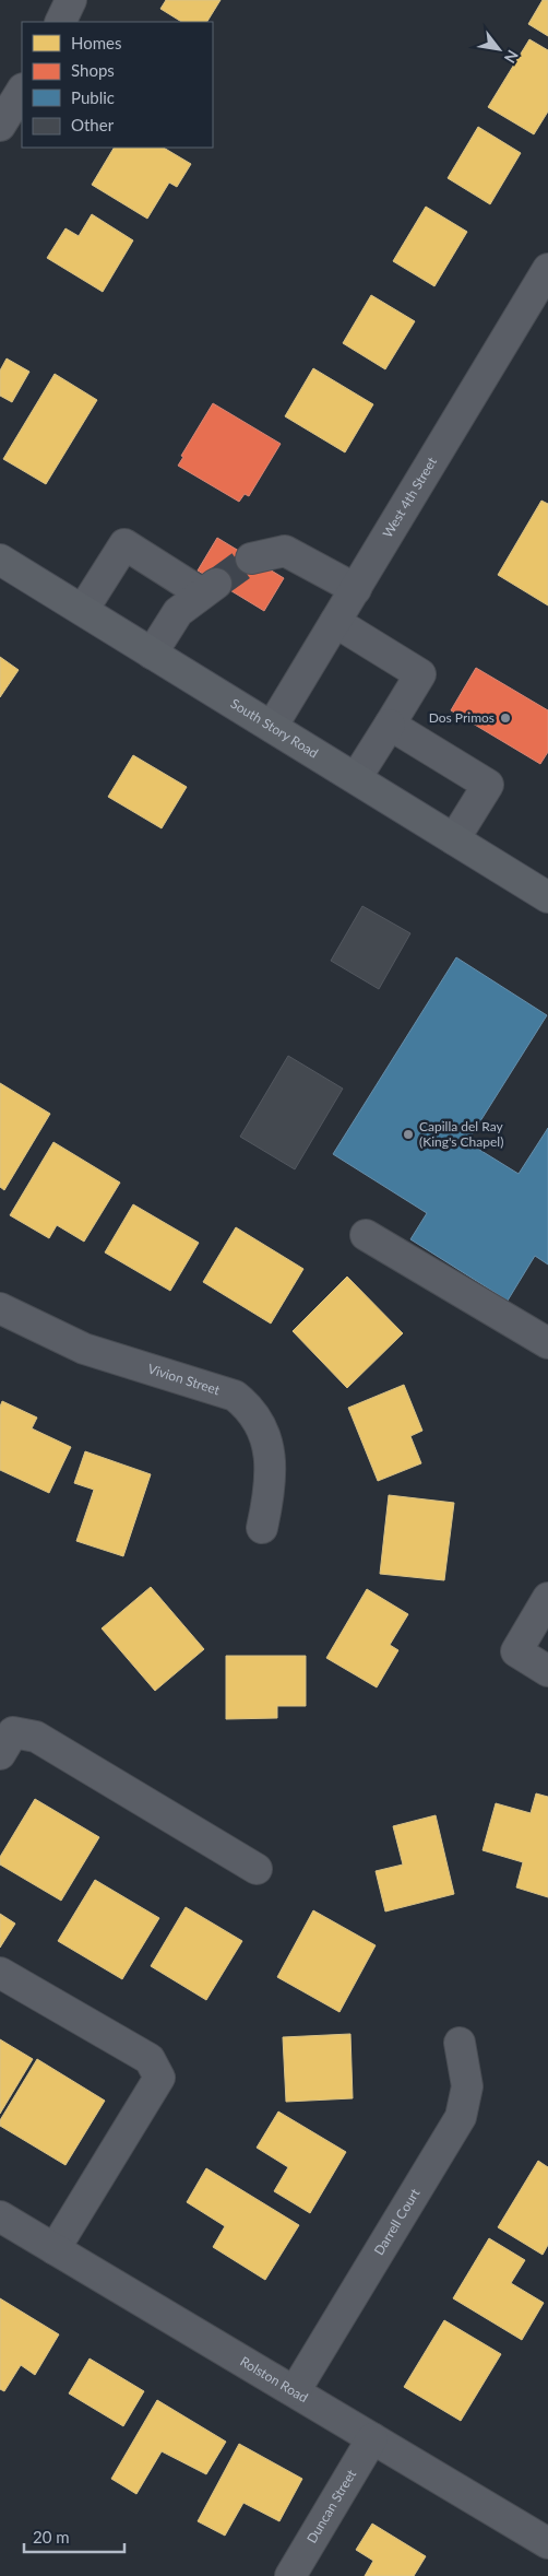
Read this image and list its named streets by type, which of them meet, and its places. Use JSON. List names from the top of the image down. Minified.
{"streets":{"main road":["South Story Road"],"street":["West 4th Street","Vivion Street","Darrell Court","Rolston Road","Duncan Street"]},"crossings":[["West 4th Street","South Story Road"],["Darrell Court","Rolston Road"],["Rolston Road","Duncan Street"]],"places":["Dos Primos","Capilla del Ray (King's Chapel)"],"legend":["Homes","Shops","Public","Other"],"scale_bar":"20 m","north":"bottom right"}
